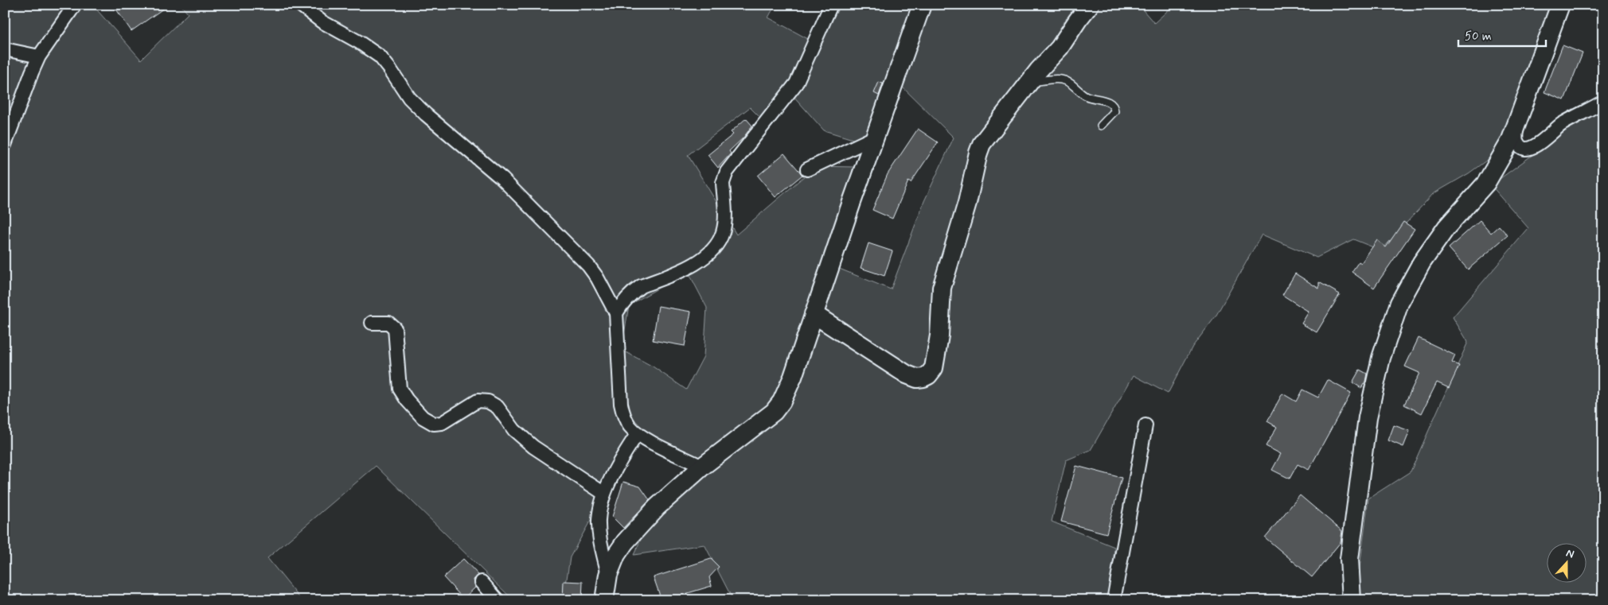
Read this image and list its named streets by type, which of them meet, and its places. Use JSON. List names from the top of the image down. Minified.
{"scale_bar":"50 m","north":"top"}
